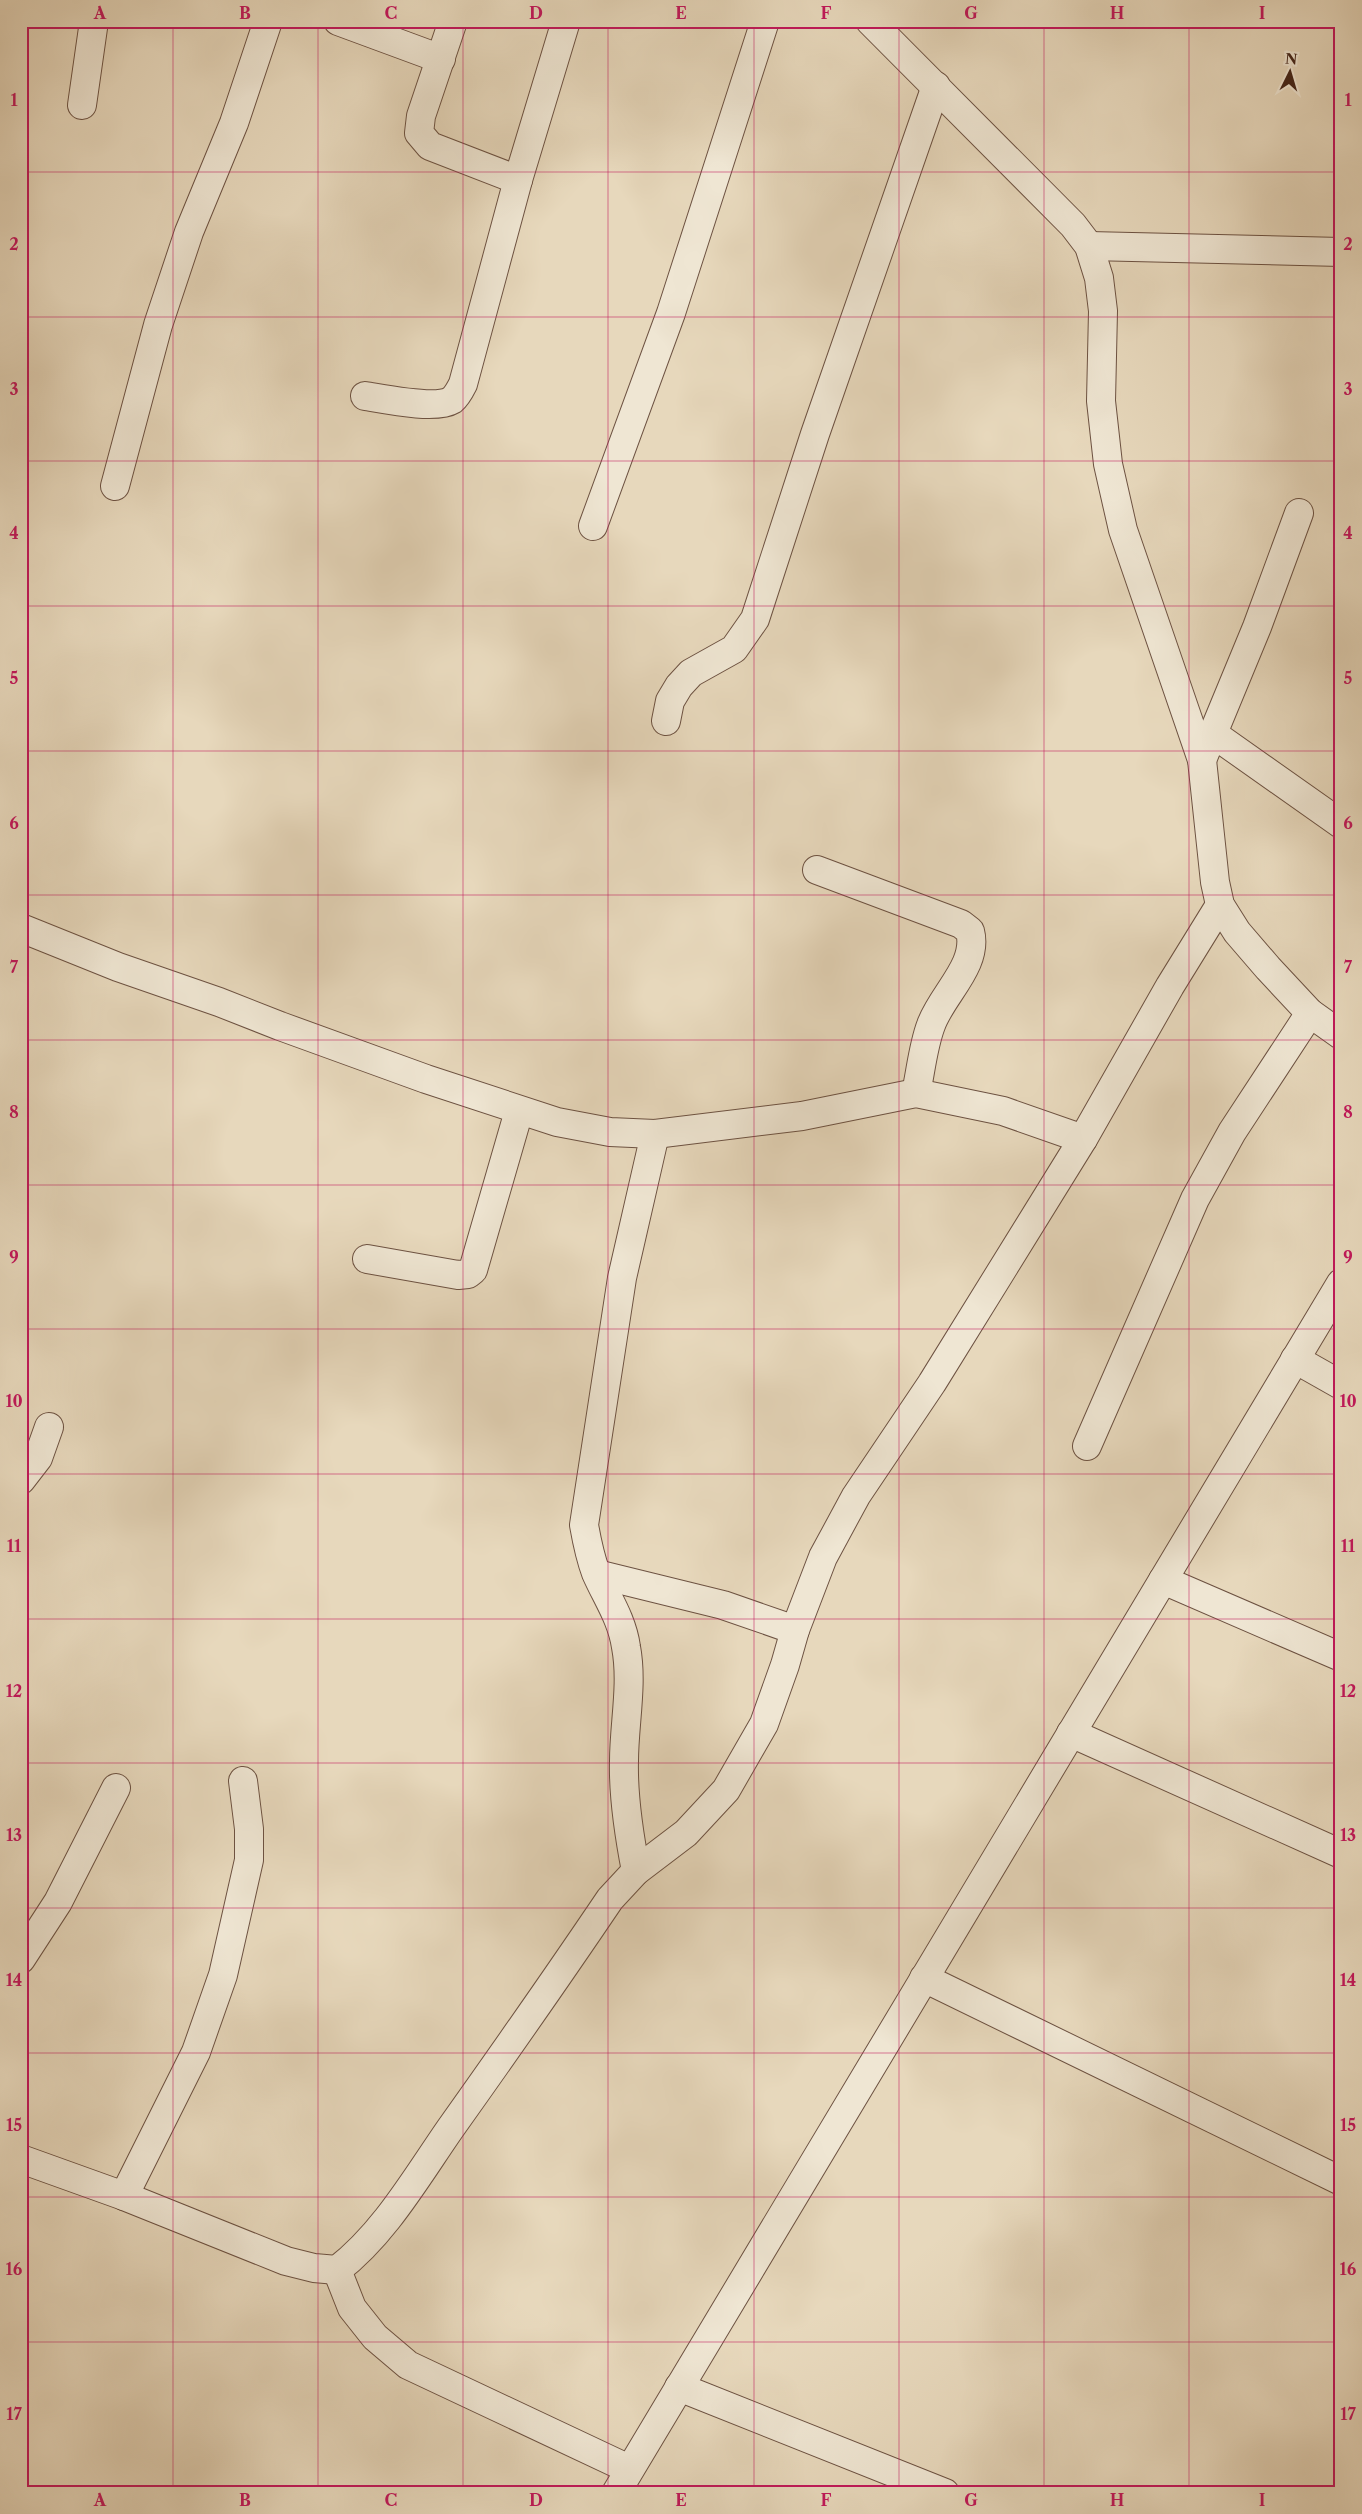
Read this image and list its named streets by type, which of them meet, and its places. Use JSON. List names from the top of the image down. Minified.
{"north":"top","grid":{"columns":["A","B","C","D","E","F","G","H","I"],"rows":["1","2","3","4","5","6","7","8","9","10","11","12","13","14","15","16","17"]}}
